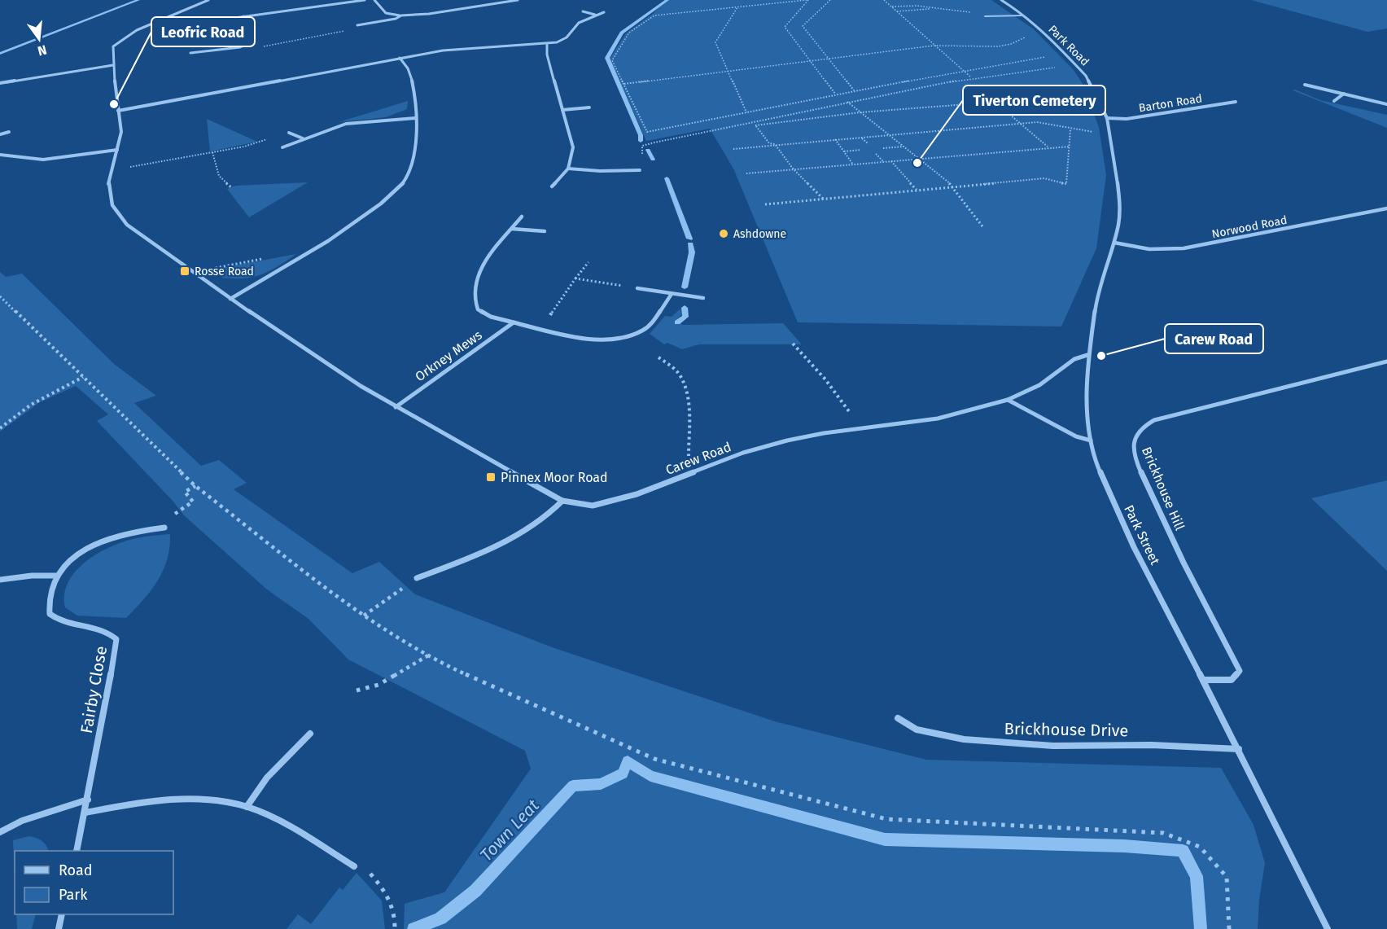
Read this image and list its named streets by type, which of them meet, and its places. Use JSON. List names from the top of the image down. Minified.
{"streets":{"street":["Park Road","Barton Road","Norwood Road","Orkney Mews","Carew Road","Brickhouse Hill","Park Street","Fairby Close","Brickhouse Drive"]},"crossings":[["Park Road","Barton Road"],["Park Road","Park Street"],["Barton Road","Park Street"],["Norwood Road","Park Street"],["Carew Road","Park Street"],["Brickhouse Hill","Park Street"],["Park Street","Brickhouse Drive"]],"water":["Town Leat"],"places":{"other":["Leofric Road","Tiverton Cemetery","Ashdowne","Carew Road"],"transit":["Rosse Road","Pinnex Moor Road"]},"legend":["Road","Park"],"north":"bottom"}
